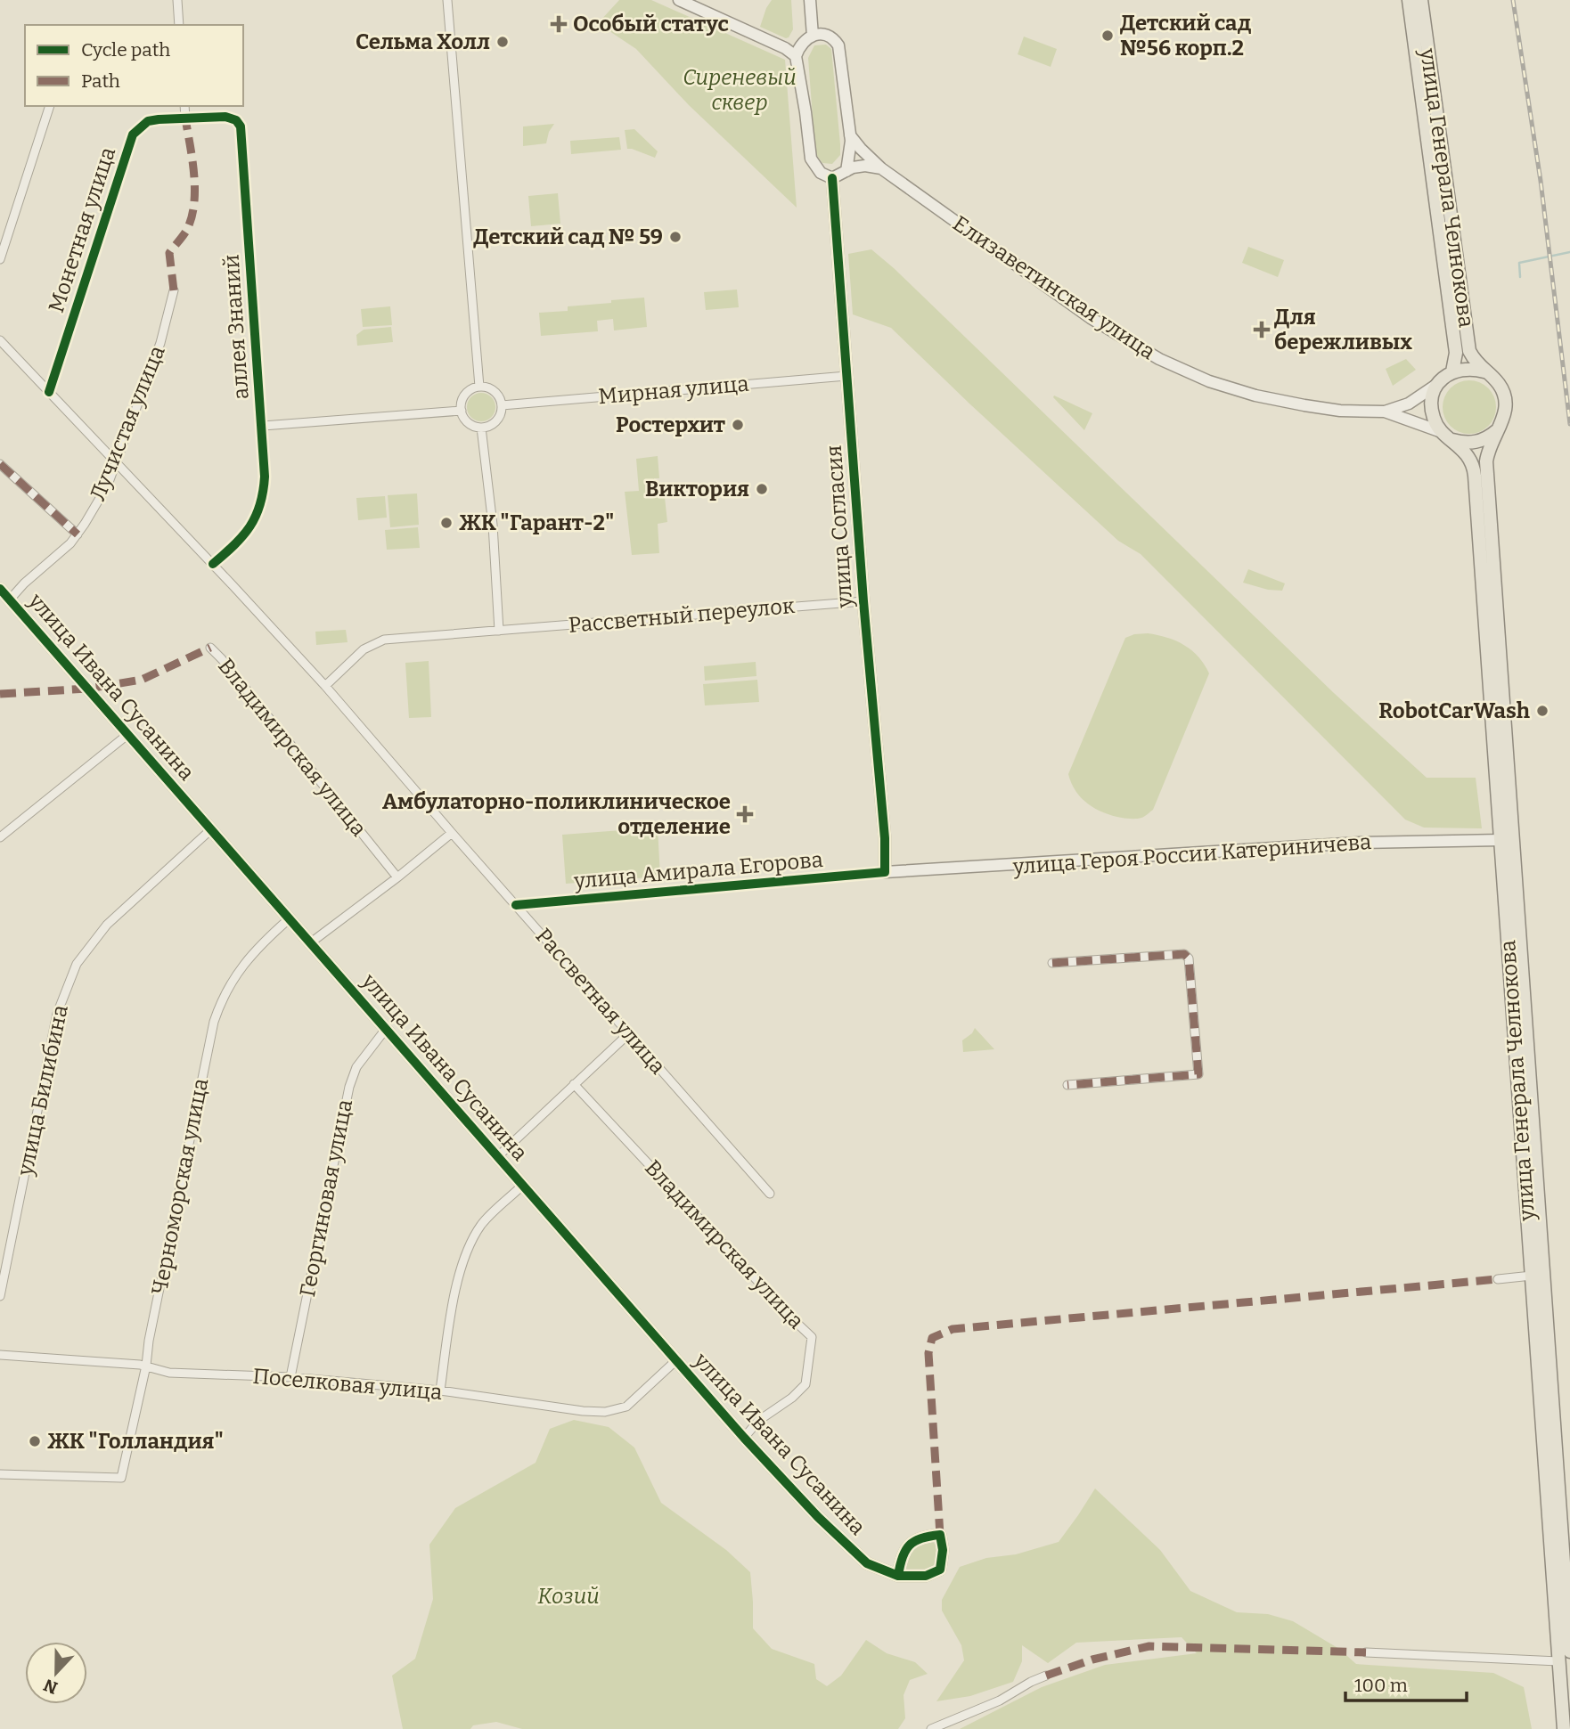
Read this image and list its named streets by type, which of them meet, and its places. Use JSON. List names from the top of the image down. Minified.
{"streets":{"main road":["улица Генерала Челнокова"],"street":["Монетная улица","Елизаветинская улица","аллея Знаний","Мирная улица","Лучистая улица","улица Согласия","Рассветный переулок","улица Ивана Сусанина","Владимирская улица","улица Героя России Катериничева","улица Амирала Егорова","Рассветная улица","улица Билибина","Черноморская улица","Георгиновая улица","Поселковая улица"]},"crossings":[["улица Генерала Челнокова","Елизаветинская улица"],["улица Генерала Челнокова","улица Героя России Катериничева"],["Монетная улица","аллея Знаний"],["аллея Знаний","Рассветная улица"],["Мирная улица","улица Согласия"],["Лучистая улица","улица Ивана Сусанина"],["Лучистая улица","Рассветная улица"],["улица Согласия","Рассветный переулок"],["улица Согласия","улица Героя России Катериничева"],["улица Согласия","улица Амирала Егорова"],["Рассветный переулок","Рассветная улица"],["улица Ивана Сусанина","Владимирская улица"],["улица Ивана Сусанина","улица Билибина"],["улица Ивана Сусанина","Черноморская улица"],["улица Ивана Сусанина","Георгиновая улица"],["улица Ивана Сусанина","Поселковая улица"],["улица Героя России Катериничева","улица Амирала Егорова"],["улица Амирала Егорова","Рассветная улица"],["Черноморская улица","Поселковая улица"],["Георгиновая улица","Поселковая улица"]],"parks":["Сиреневый сквер","Козий"],"places":{"health":["Особый статус","Для бережливых","Амбулаторно-поликлиническое отделение"],"other":["Детский сад №56 корп.2","Сельма Холл","Детский сад № 59","Ростерхит","Виктория","ЖК \"Гарант-2\"","RobotCarWash","ЖК \"Голландия\""]},"legend":["Cycle path","Path"],"scale_bar":"100 m","north":"bottom"}
